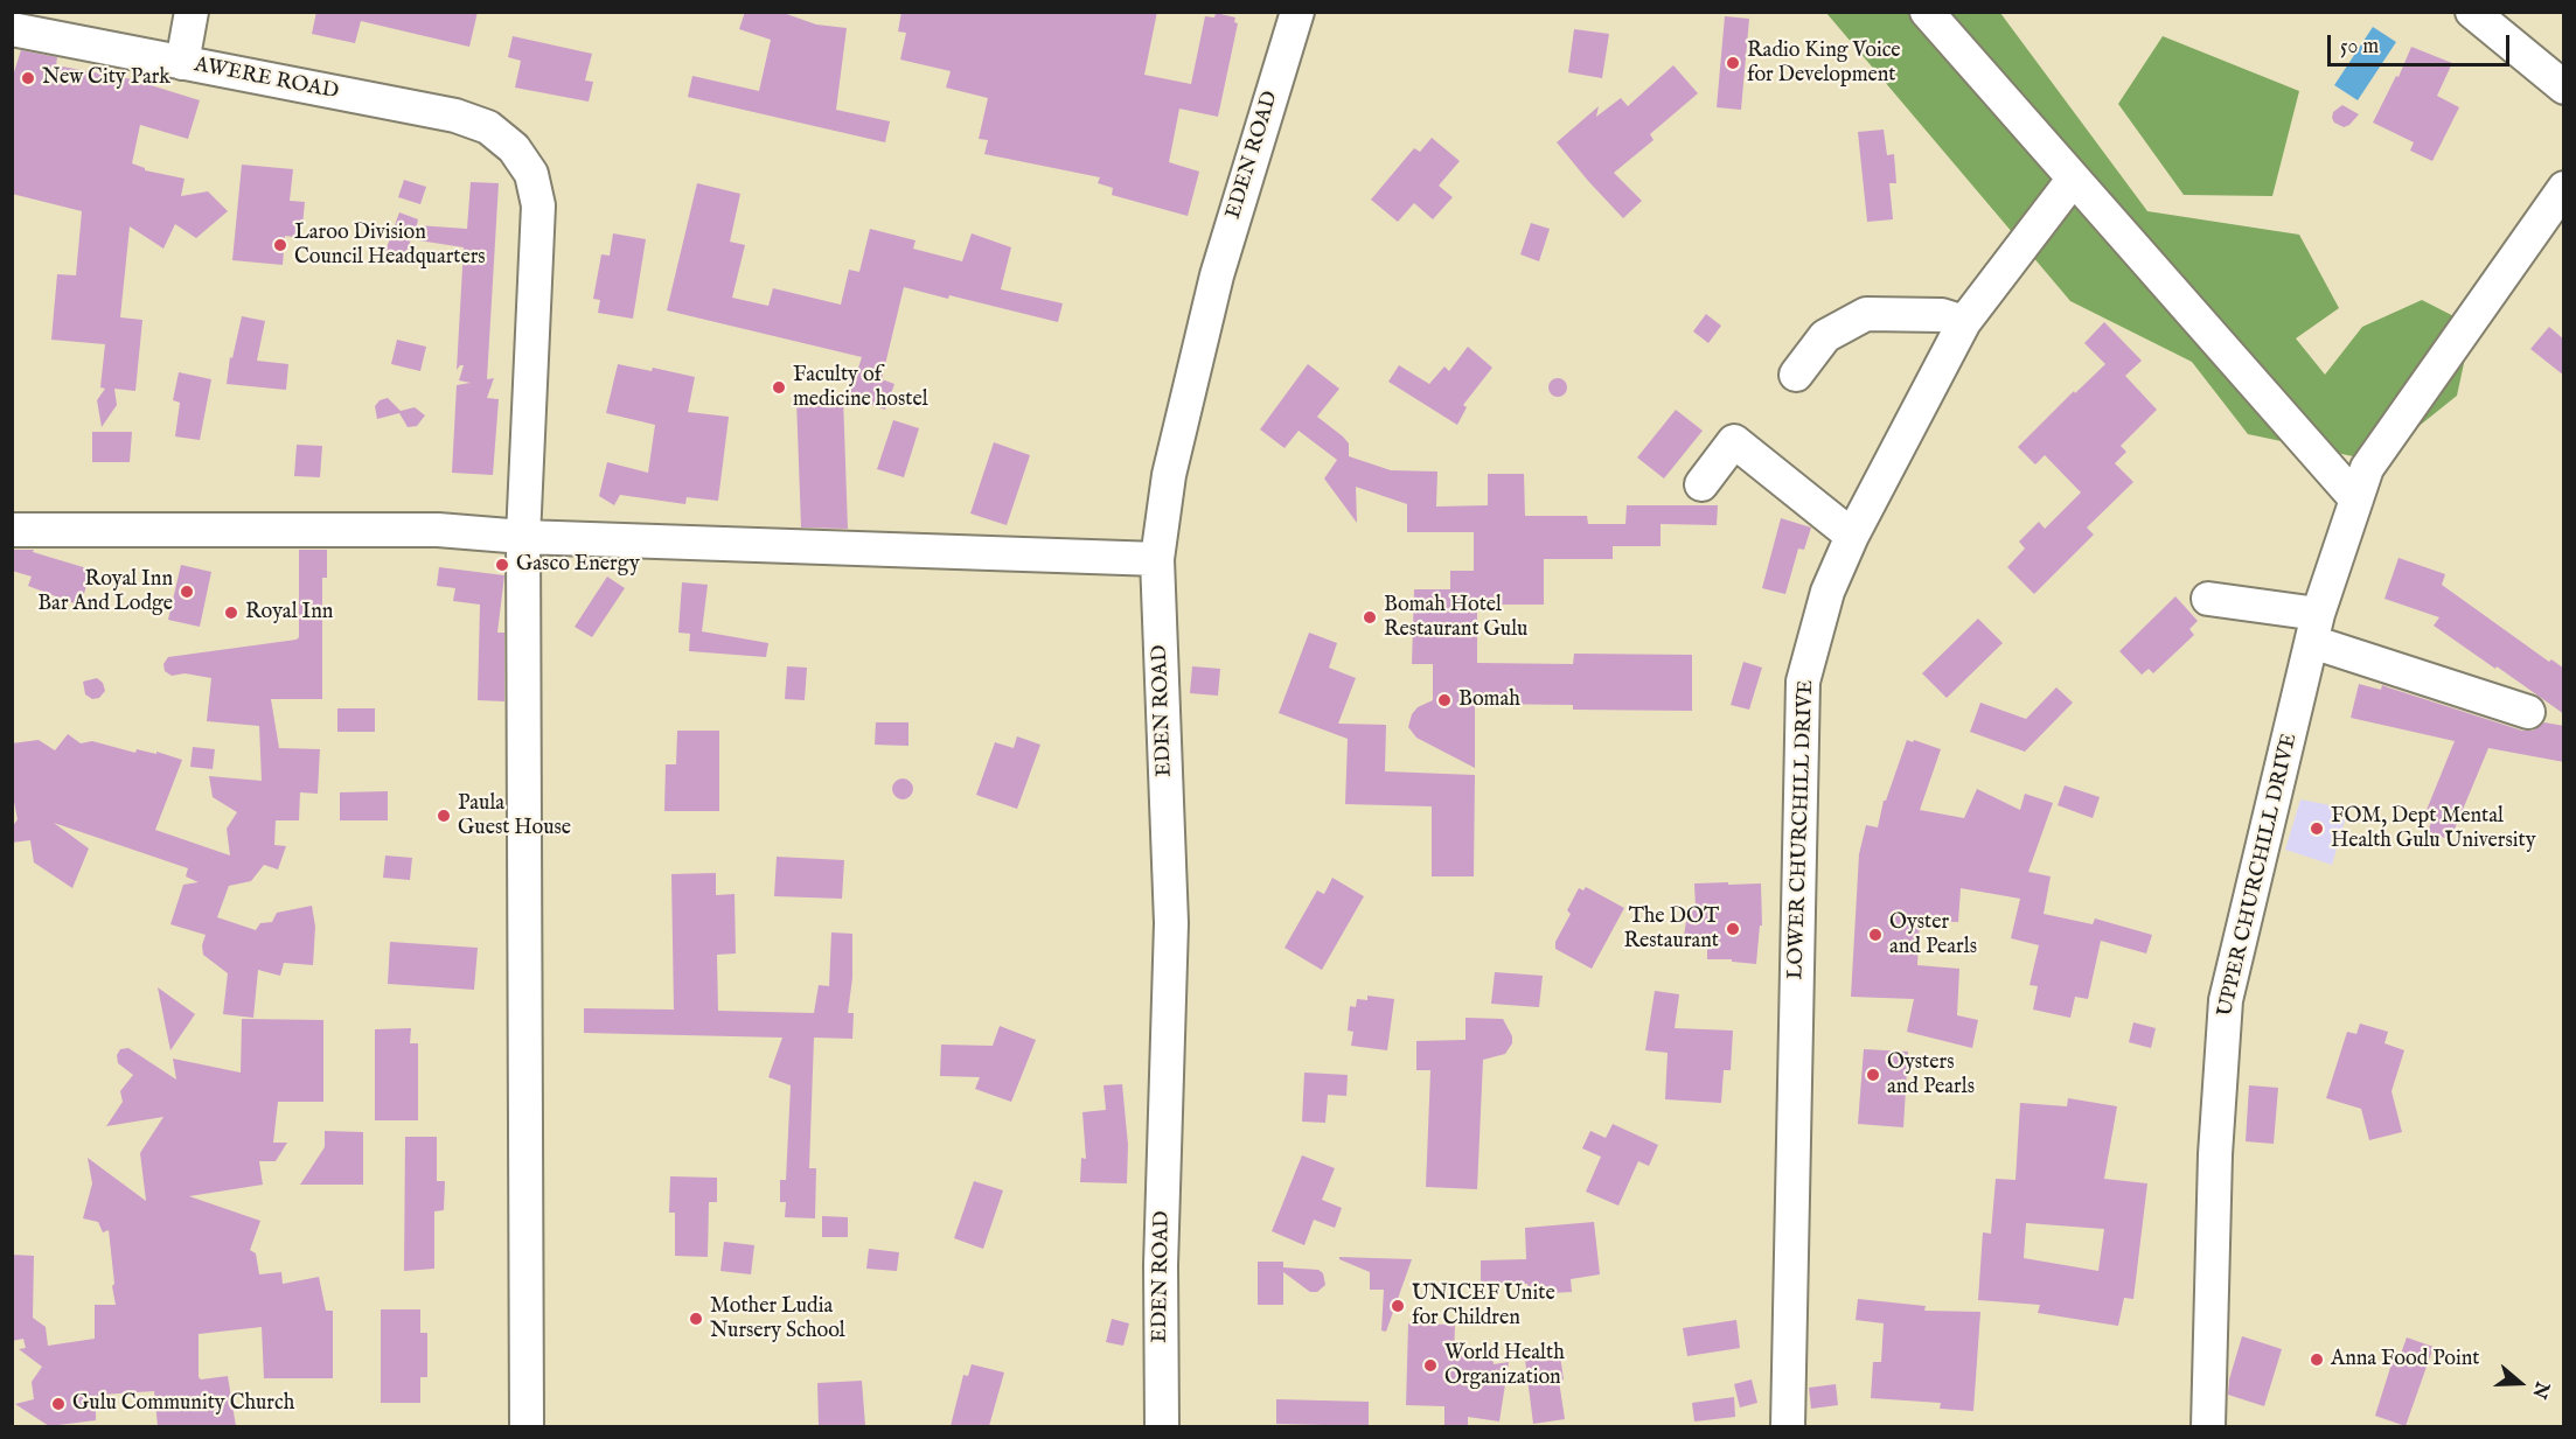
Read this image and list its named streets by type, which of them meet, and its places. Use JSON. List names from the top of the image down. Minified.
{"streets":{"street":["AWERE ROAD","EDEN ROAD","LOWER CHURCHILL DRIVE","UPPER CHURCHILL DRIVE"]},"places":["Radio King Voice for Development","New City Park","Laroo Division Council Headquarters","Faculty of medicine hostel","Gasco Energy","Royal Inn Bar And Lodge","Royal Inn","Bomah Hotel Restaurant Gulu","Bomah","Paula Guest House","FOM, Dept Mental Health Gulu University","The DOT Restaurant","Oyster and Pearls","Oysters and Pearls","UNICEF Unite for Children","Mother Ludia Nursery School","Anna Food Point","World Health Organization","Gulu Community Church"],"scale_bar":"50 m","north":"right"}
